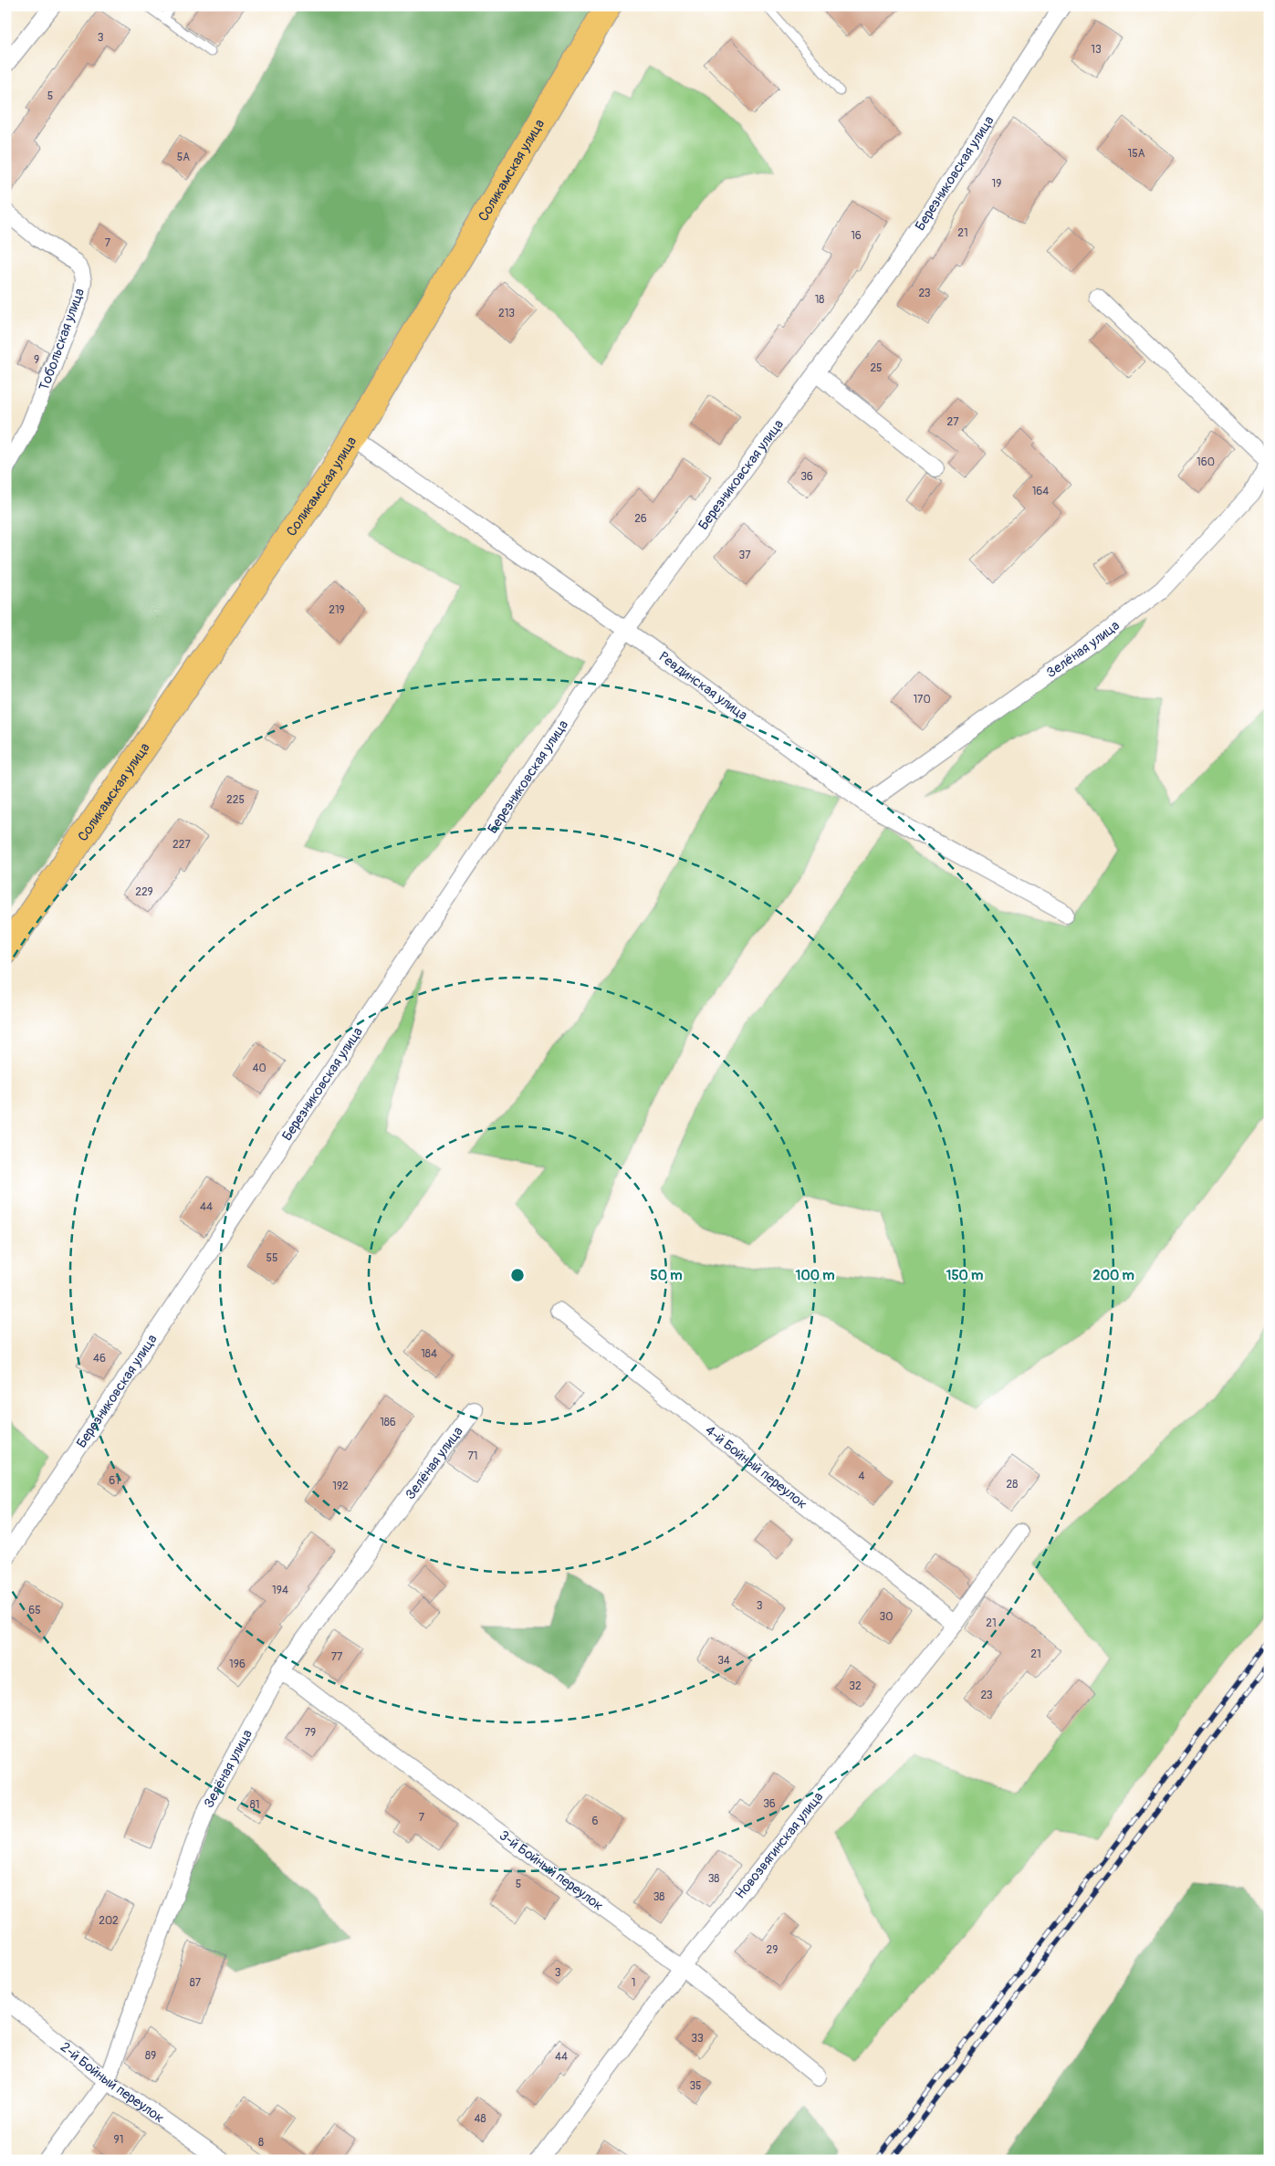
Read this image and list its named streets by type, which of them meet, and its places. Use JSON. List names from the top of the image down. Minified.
{"streets":{"main road":["Соликамская улица"],"street":["Березниковская улица","Тобольская улица","Зелёная улица","Ревдинская улица","4-й Бойный переулок","Новозвягинская улица","3-й Бойный переулок","2-й Бойный переулок"]},"crossings":[["Соликамская улица","Ревдинская улица"],["Березниковская улица","Ревдинская улица"],["Зелёная улица","Ревдинская улица"],["Зелёная улица","3-й Бойный переулок"],["Зелёная улица","2-й Бойный переулок"],["4-й Бойный переулок","Новозвягинская улица"],["Новозвягинская улица","3-й Бойный переулок"]],"house_numbers":["3","13","5","15А","5А","19","21","16","7","23","18","213","9","25","27","160","36","164","26","37","219","170","225","227","229","40","44","55","184","46","186","71","4","61","28","192","194","3","65","30","21","21","77","34","196","32","23","79","36","81","7","6","38","5","38","202","29","3","87","1","33","89","44","35","48","91","8"],"rings":["50 m","100 m","150 m","200 m"]}
